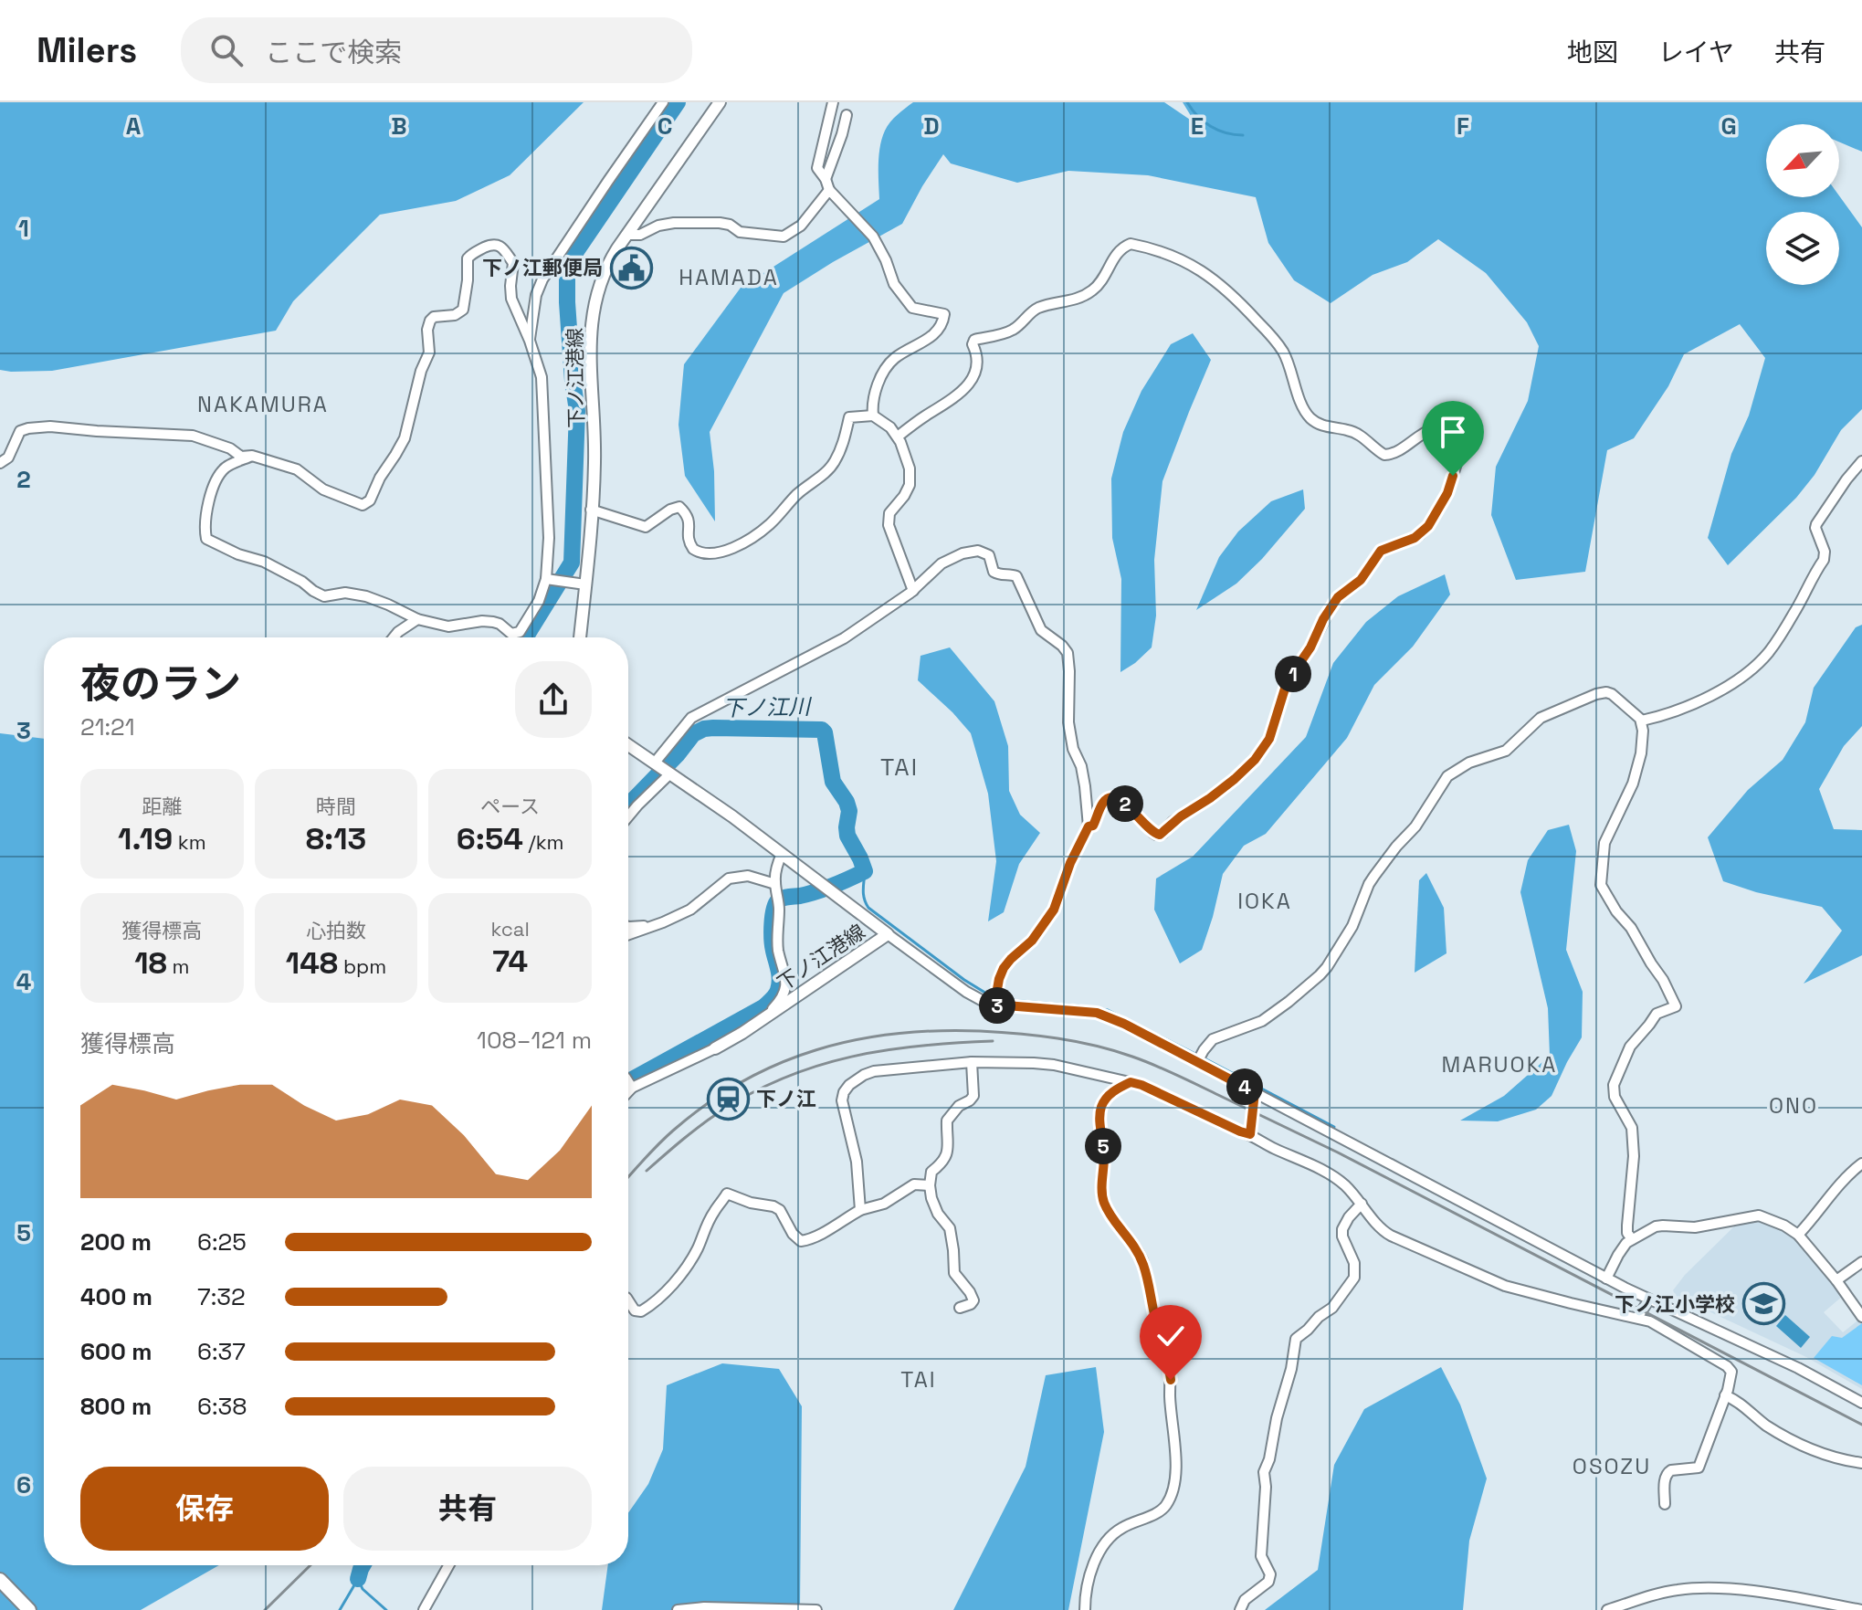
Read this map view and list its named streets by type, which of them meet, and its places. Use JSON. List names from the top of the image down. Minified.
{"streets":{"main road":["下ノ江港線"]},"districts":["HAMADA","NAKAMURA","TAI","IOKA","MARUOKA","ONO","TAI","OSOZU"],"water":["下ノ江川"],"places":{"public building":["下ノ江郵便局"],"station":["下ノ江"],"school or university":["下ノ江小学校"]},"north":"bottom left","page":{"header":"Milers","search":"ここで検索","nav":["地図","レイヤ","共有"],"heading":["夜のラン","21:21"],"pins":["1","2","3","4","5"],"stats":[["距離","1.19 km"],["時間","8:13"],["ペース","6:54 /km"],["獲得標高","18 m"],["心拍数","148 bpm"],["kcal","74"]],"chart":["獲得標高","108–121 m"],"list":[{"name":"200 m","note":"6:25"},{"name":"400 m","note":"7:32"},{"name":"600 m","note":"6:37"},{"name":"800 m","note":"6:38"}],"buttons":["保存","共有"]},"grid":{"columns":["A","B","C","D","E","F","G"],"rows":["1","2","3","4","5","6"]}}
